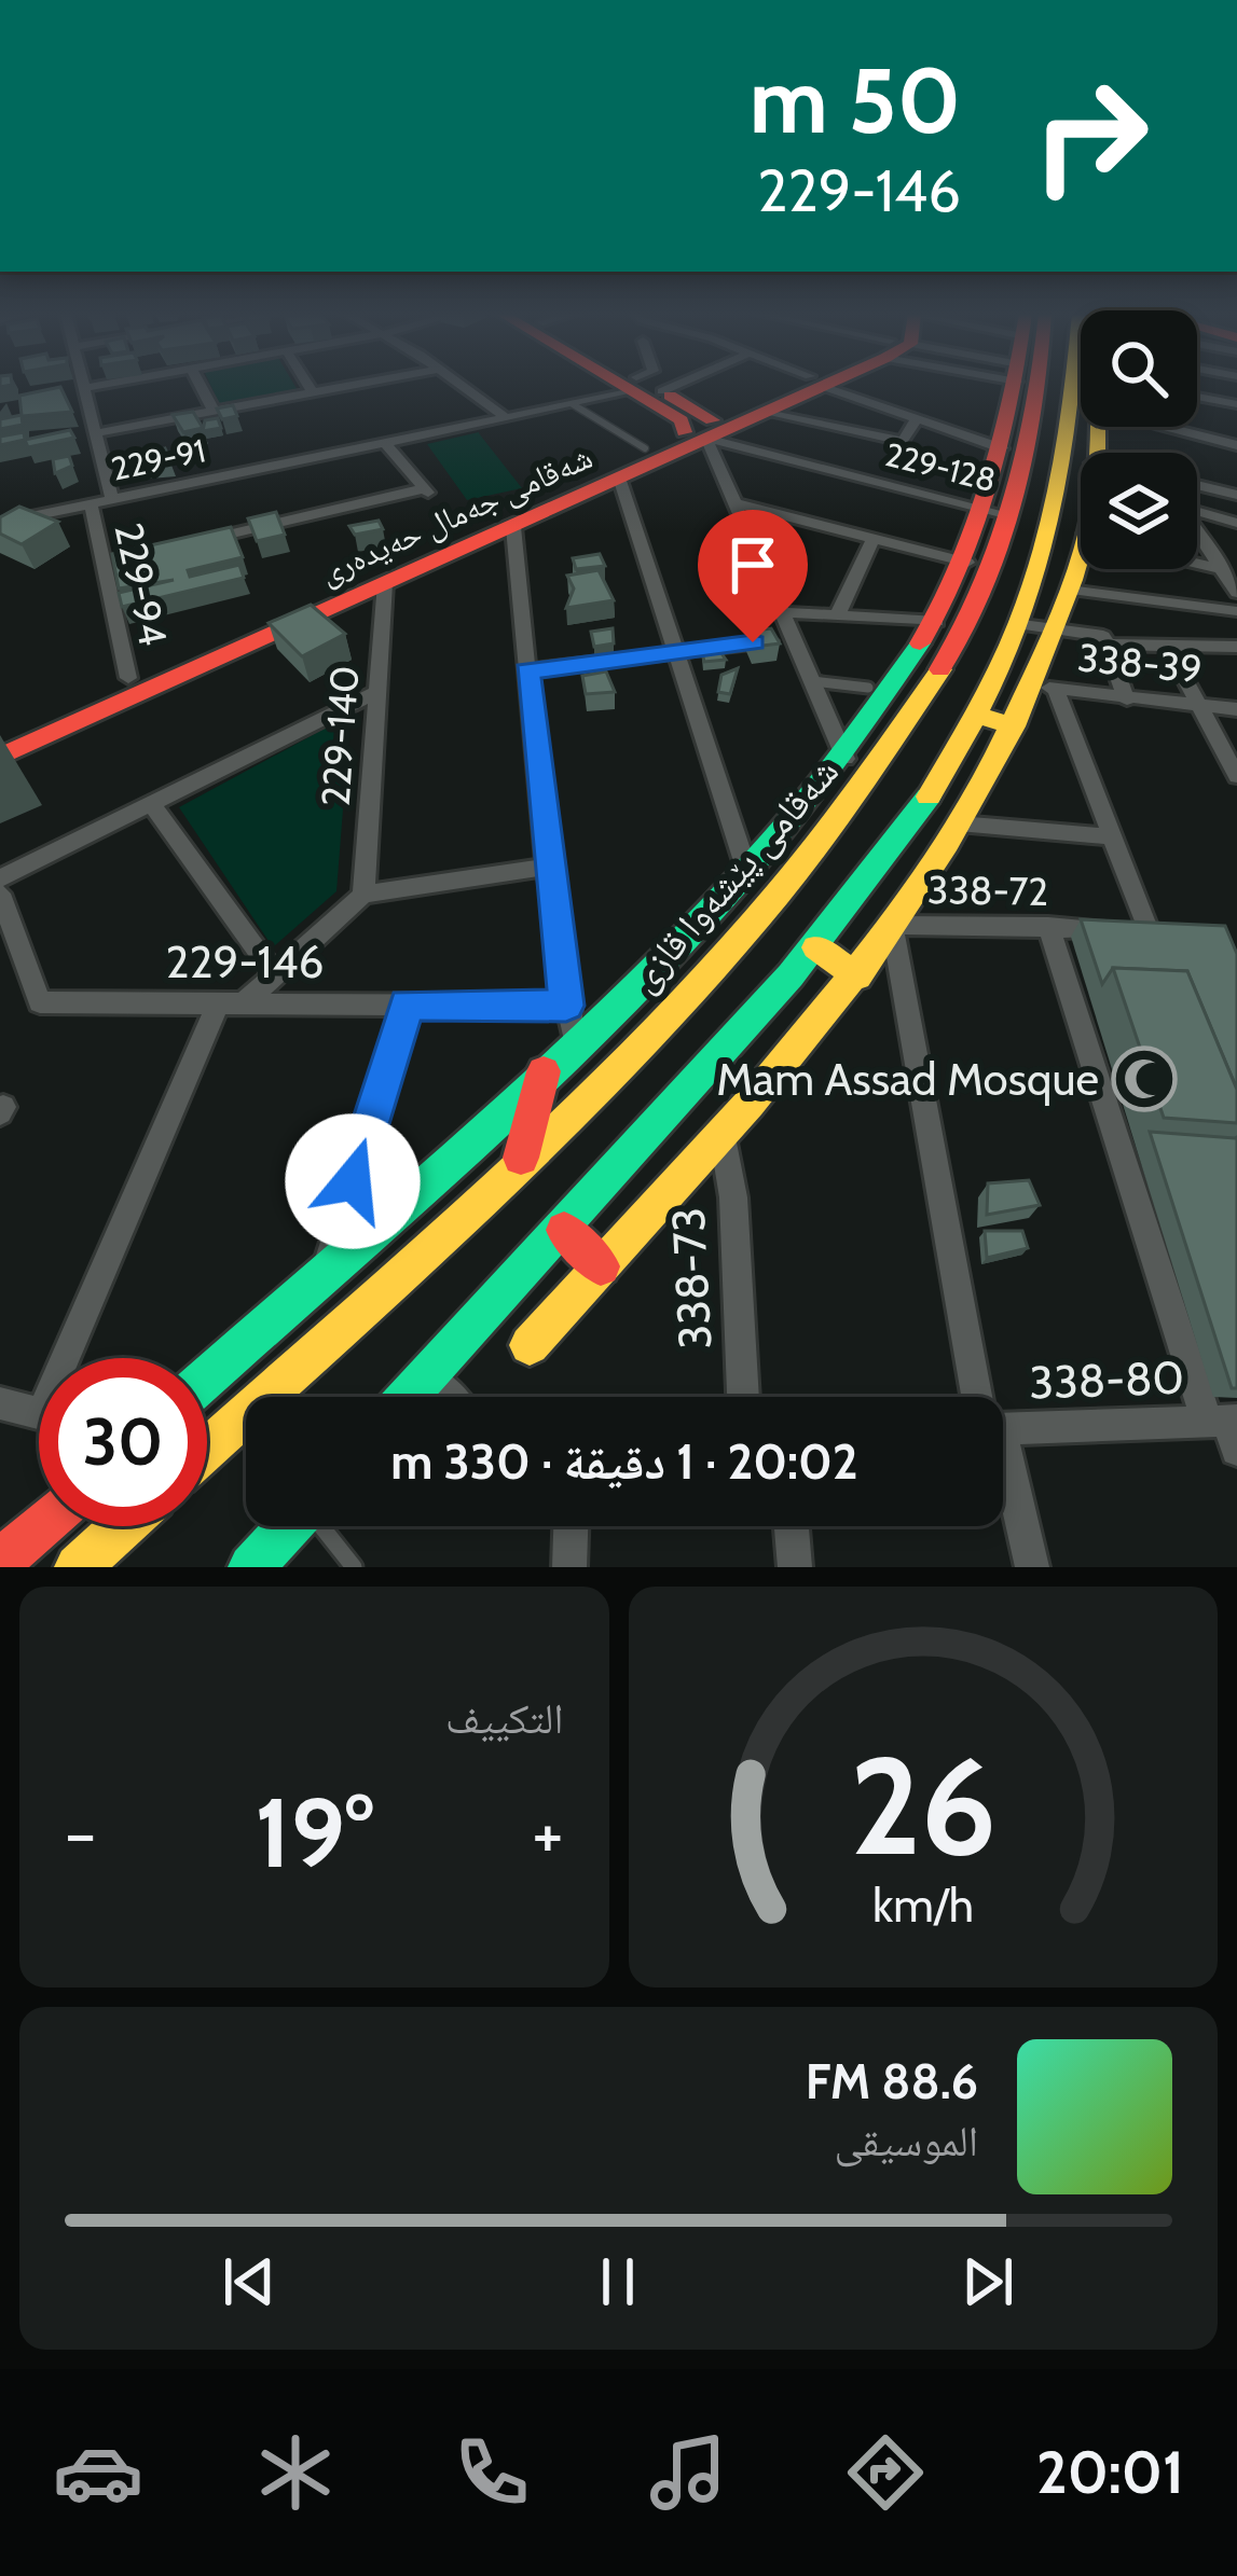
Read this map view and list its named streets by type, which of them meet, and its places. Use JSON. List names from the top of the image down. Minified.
{"streets":{"main road":["شەقامی جەمال حەیدەری","شەقامی پێشەوا قازی"],"street":["229-91","229-128","229-94","338-39","229-140","338-72","229-146","338-73","338-80"]},"crossings":[["229-91","229-94"],["229-128","شەقامی جەمال حەیدەری"],["229-128","شەقامی پێشەوا قازی"],["شەقامی جەمال حەیدەری","229-94"],["شەقامی جەمال حەیدەری","229-140"]],"places":{"mosque":["Mam Assad Mosque"]},"page":{"turn":["50 m","229-146"],"limit":"30","trip":"20:02 · 1 دقيقة · 330 m","tile":"التكييف","heat":["−","19°","+"],"song":["88.6 FM","الموسيقى"],"tabs":"20:01","gauge":["26","km/h"]}}
